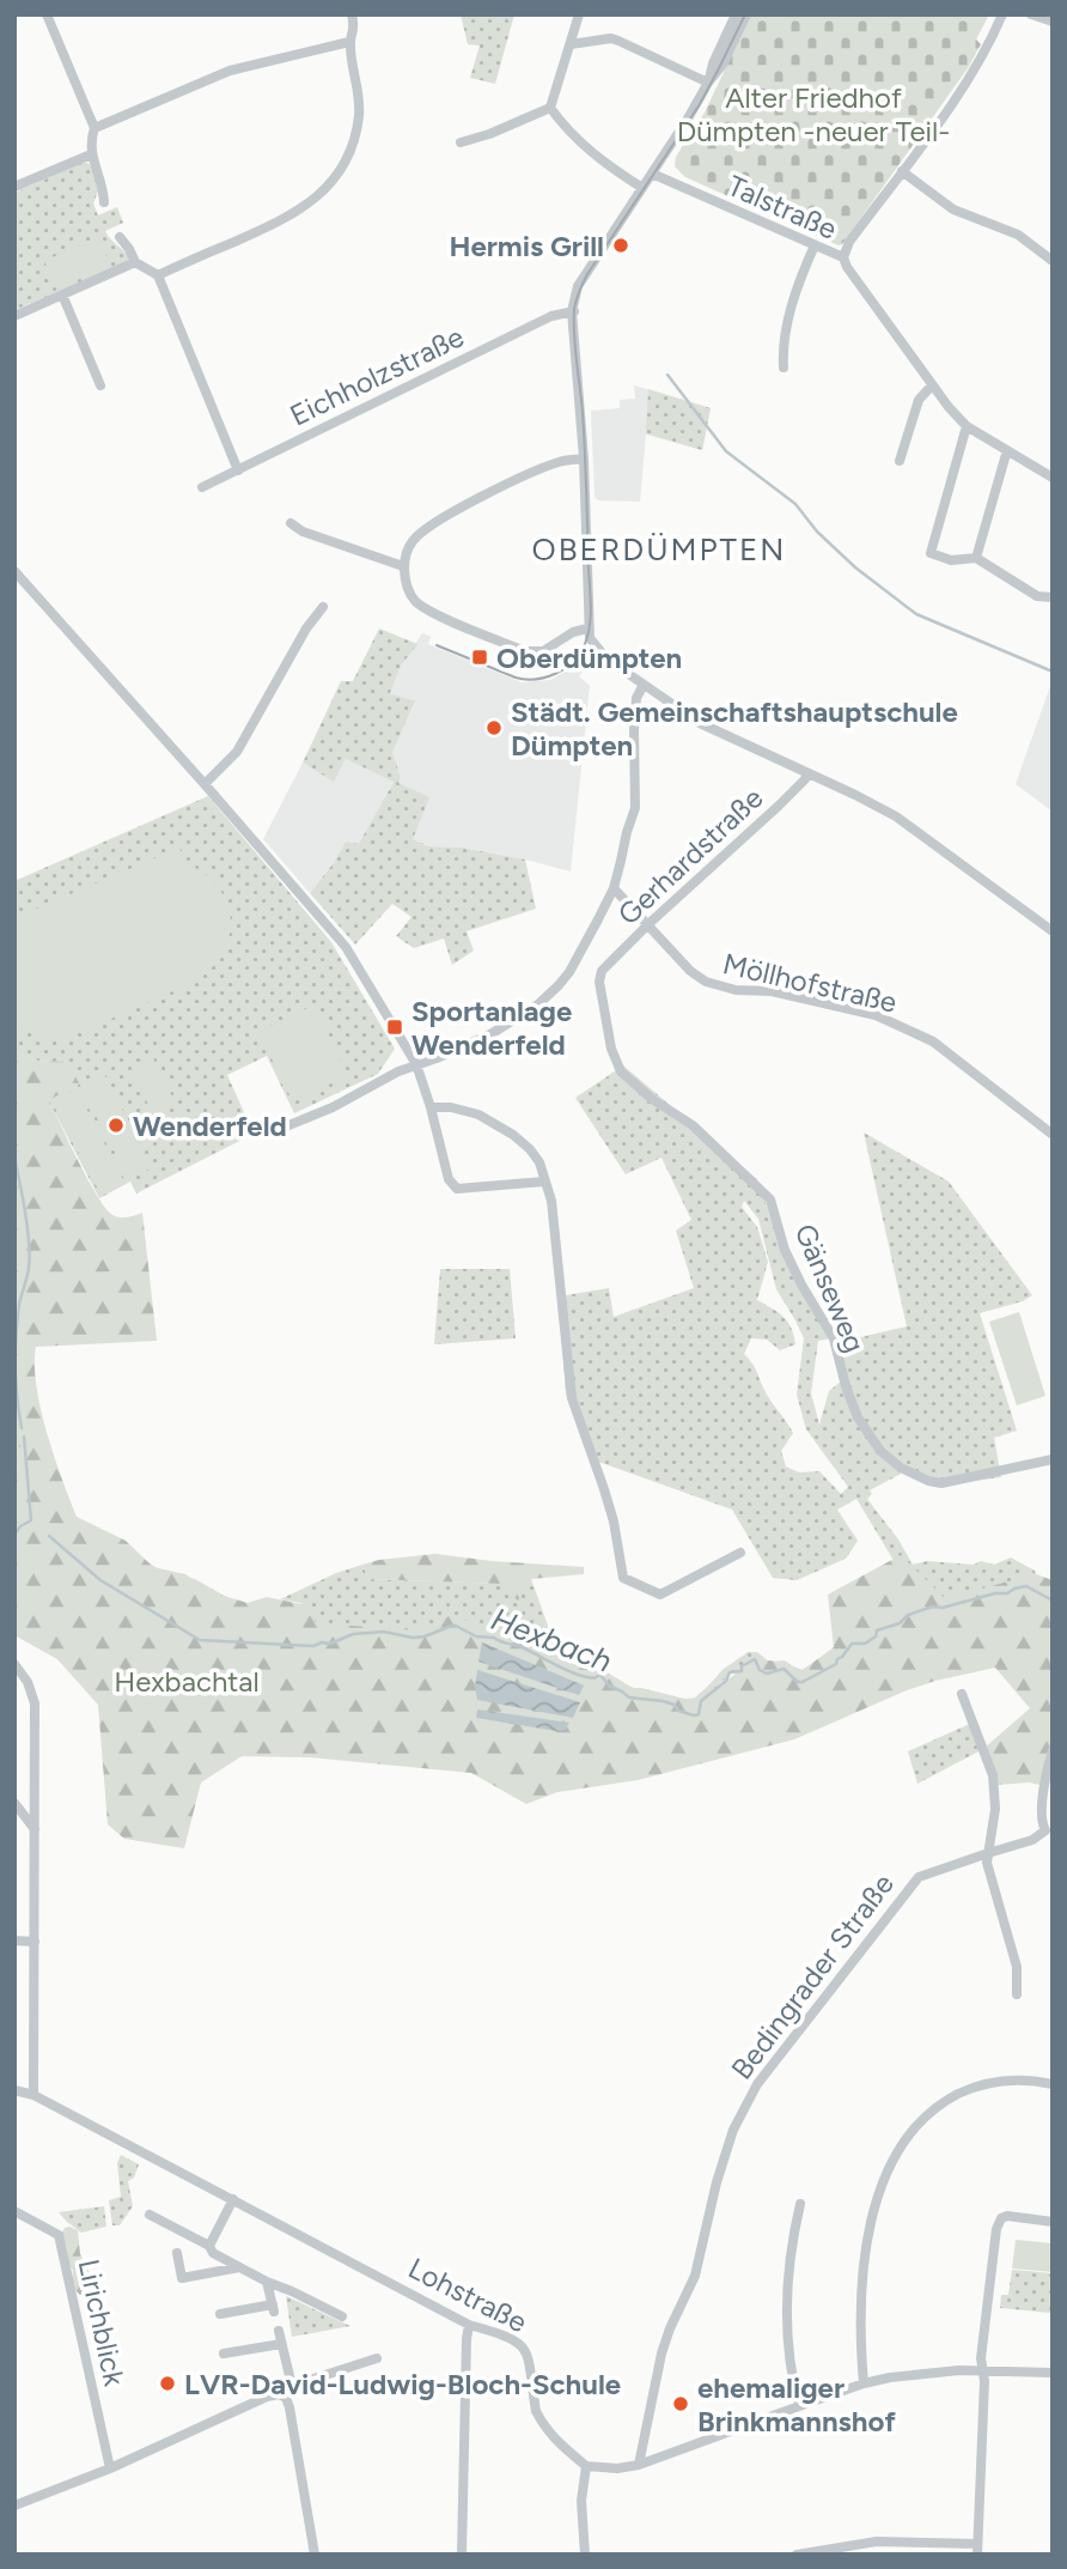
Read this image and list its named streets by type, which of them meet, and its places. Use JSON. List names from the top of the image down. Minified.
{"streets":{"street":["Talstraße","Eichholzstraße","Gerhardstraße","Möllhofstraße","Gänseweg","Bedingrader Straße","Lohstraße","Lirichblick"]},"crossings":[["Gerhardstraße","Möllhofstraße"],["Gerhardstraße","Gänseweg"]],"districts":["OBERDÜMPTEN"],"water":["Hexbach"],"parks":["Alter Friedhof Dümpten -neuer Teil-","Hexbachtal"],"places":{"other":["Hermis Grill","Städt. Gemeinschaftshauptschule Dümpten","Wenderfeld","LVR-David-Ludwig-Bloch-Schule","ehemaliger Brinkmannshof"],"transit":["Oberdümpten","Sportanlage Wenderfeld"]}}
